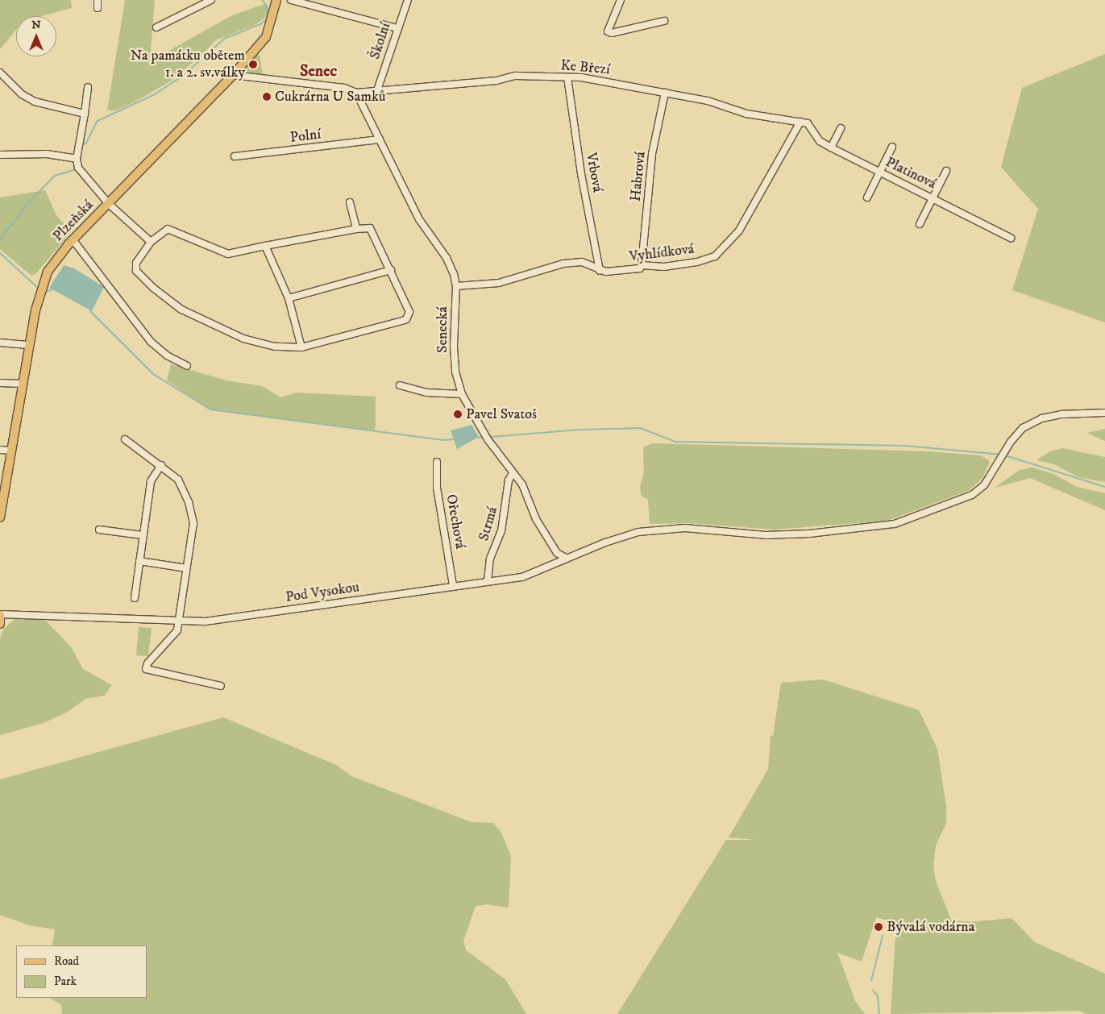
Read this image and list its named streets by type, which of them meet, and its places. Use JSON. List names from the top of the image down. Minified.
{"streets":{"main road":["Plzeňská"],"street":["Školní","Ke Březí","Polní","Vrbová","Platinová","Habrová","Vyhlídková","Senecká","Ořechová","Strmá","Pod Vysokou"]},"crossings":[["Školní","Ke Březí"],["Ke Březí","Vrbová"],["Ke Březí","Platinová"],["Ke Březí","Habrová"],["Ke Březí","Vyhlídková"],["Ke Březí","Senecká"],["Polní","Senecká"],["Vrbová","Vyhlídková"],["Habrová","Vyhlídková"],["Vyhlídková","Senecká"],["Senecká","Strmá"],["Senecká","Pod Vysokou"],["Ořechová","Pod Vysokou"],["Strmá","Pod Vysokou"]],"districts":["Senec"],"places":["Na památku obětem 1. a 2. sv.války","Cukrárna U Samků","Pavel Svatoš","Bývalá vodárna"],"legend":["Road","Park"],"north":"top"}
